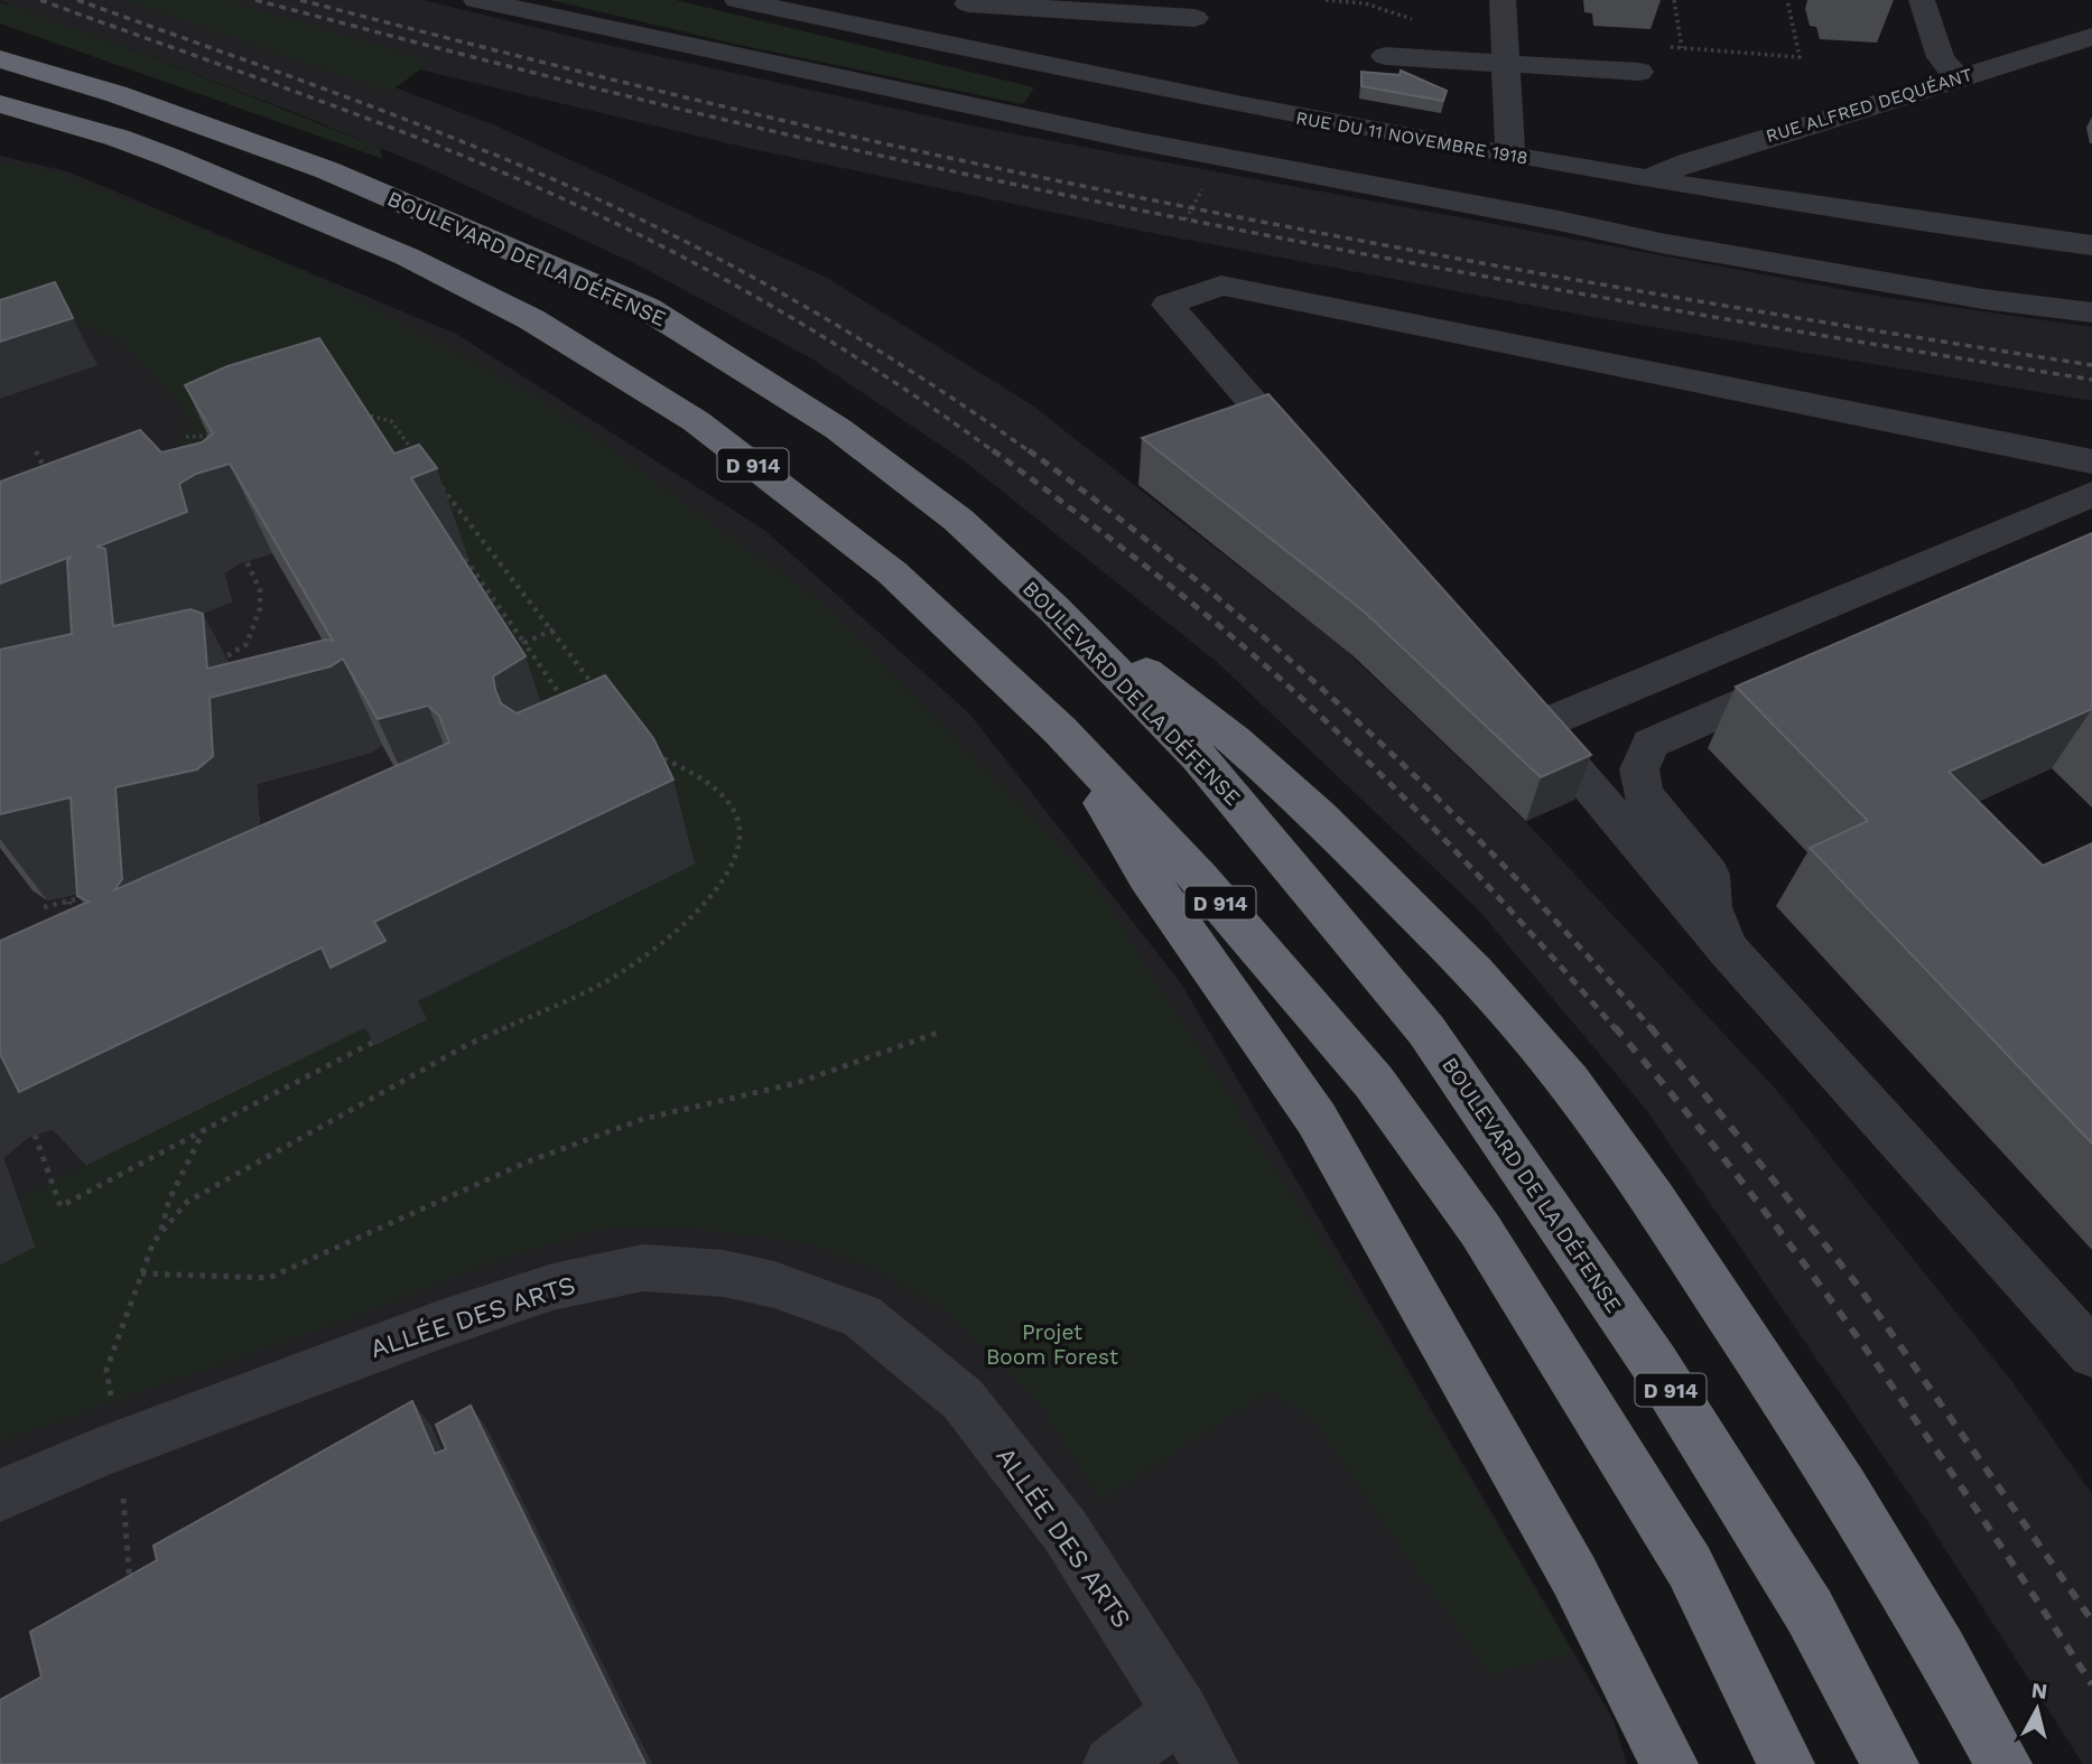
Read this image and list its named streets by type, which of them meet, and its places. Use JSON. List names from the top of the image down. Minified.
{"streets":{"highway":["BOULEVARD DE LA DÉFENSE","D 914"],"street":["RUE ALFRED DEQUÉANT","RUE DU 11 NOVEMBRE 1918","ALLÉE DES ARTS"]},"crossings":[["RUE ALFRED DEQUÉANT","RUE DU 11 NOVEMBRE 1918"]],"parks":["Projet Boom Forest"],"north":"top"}
